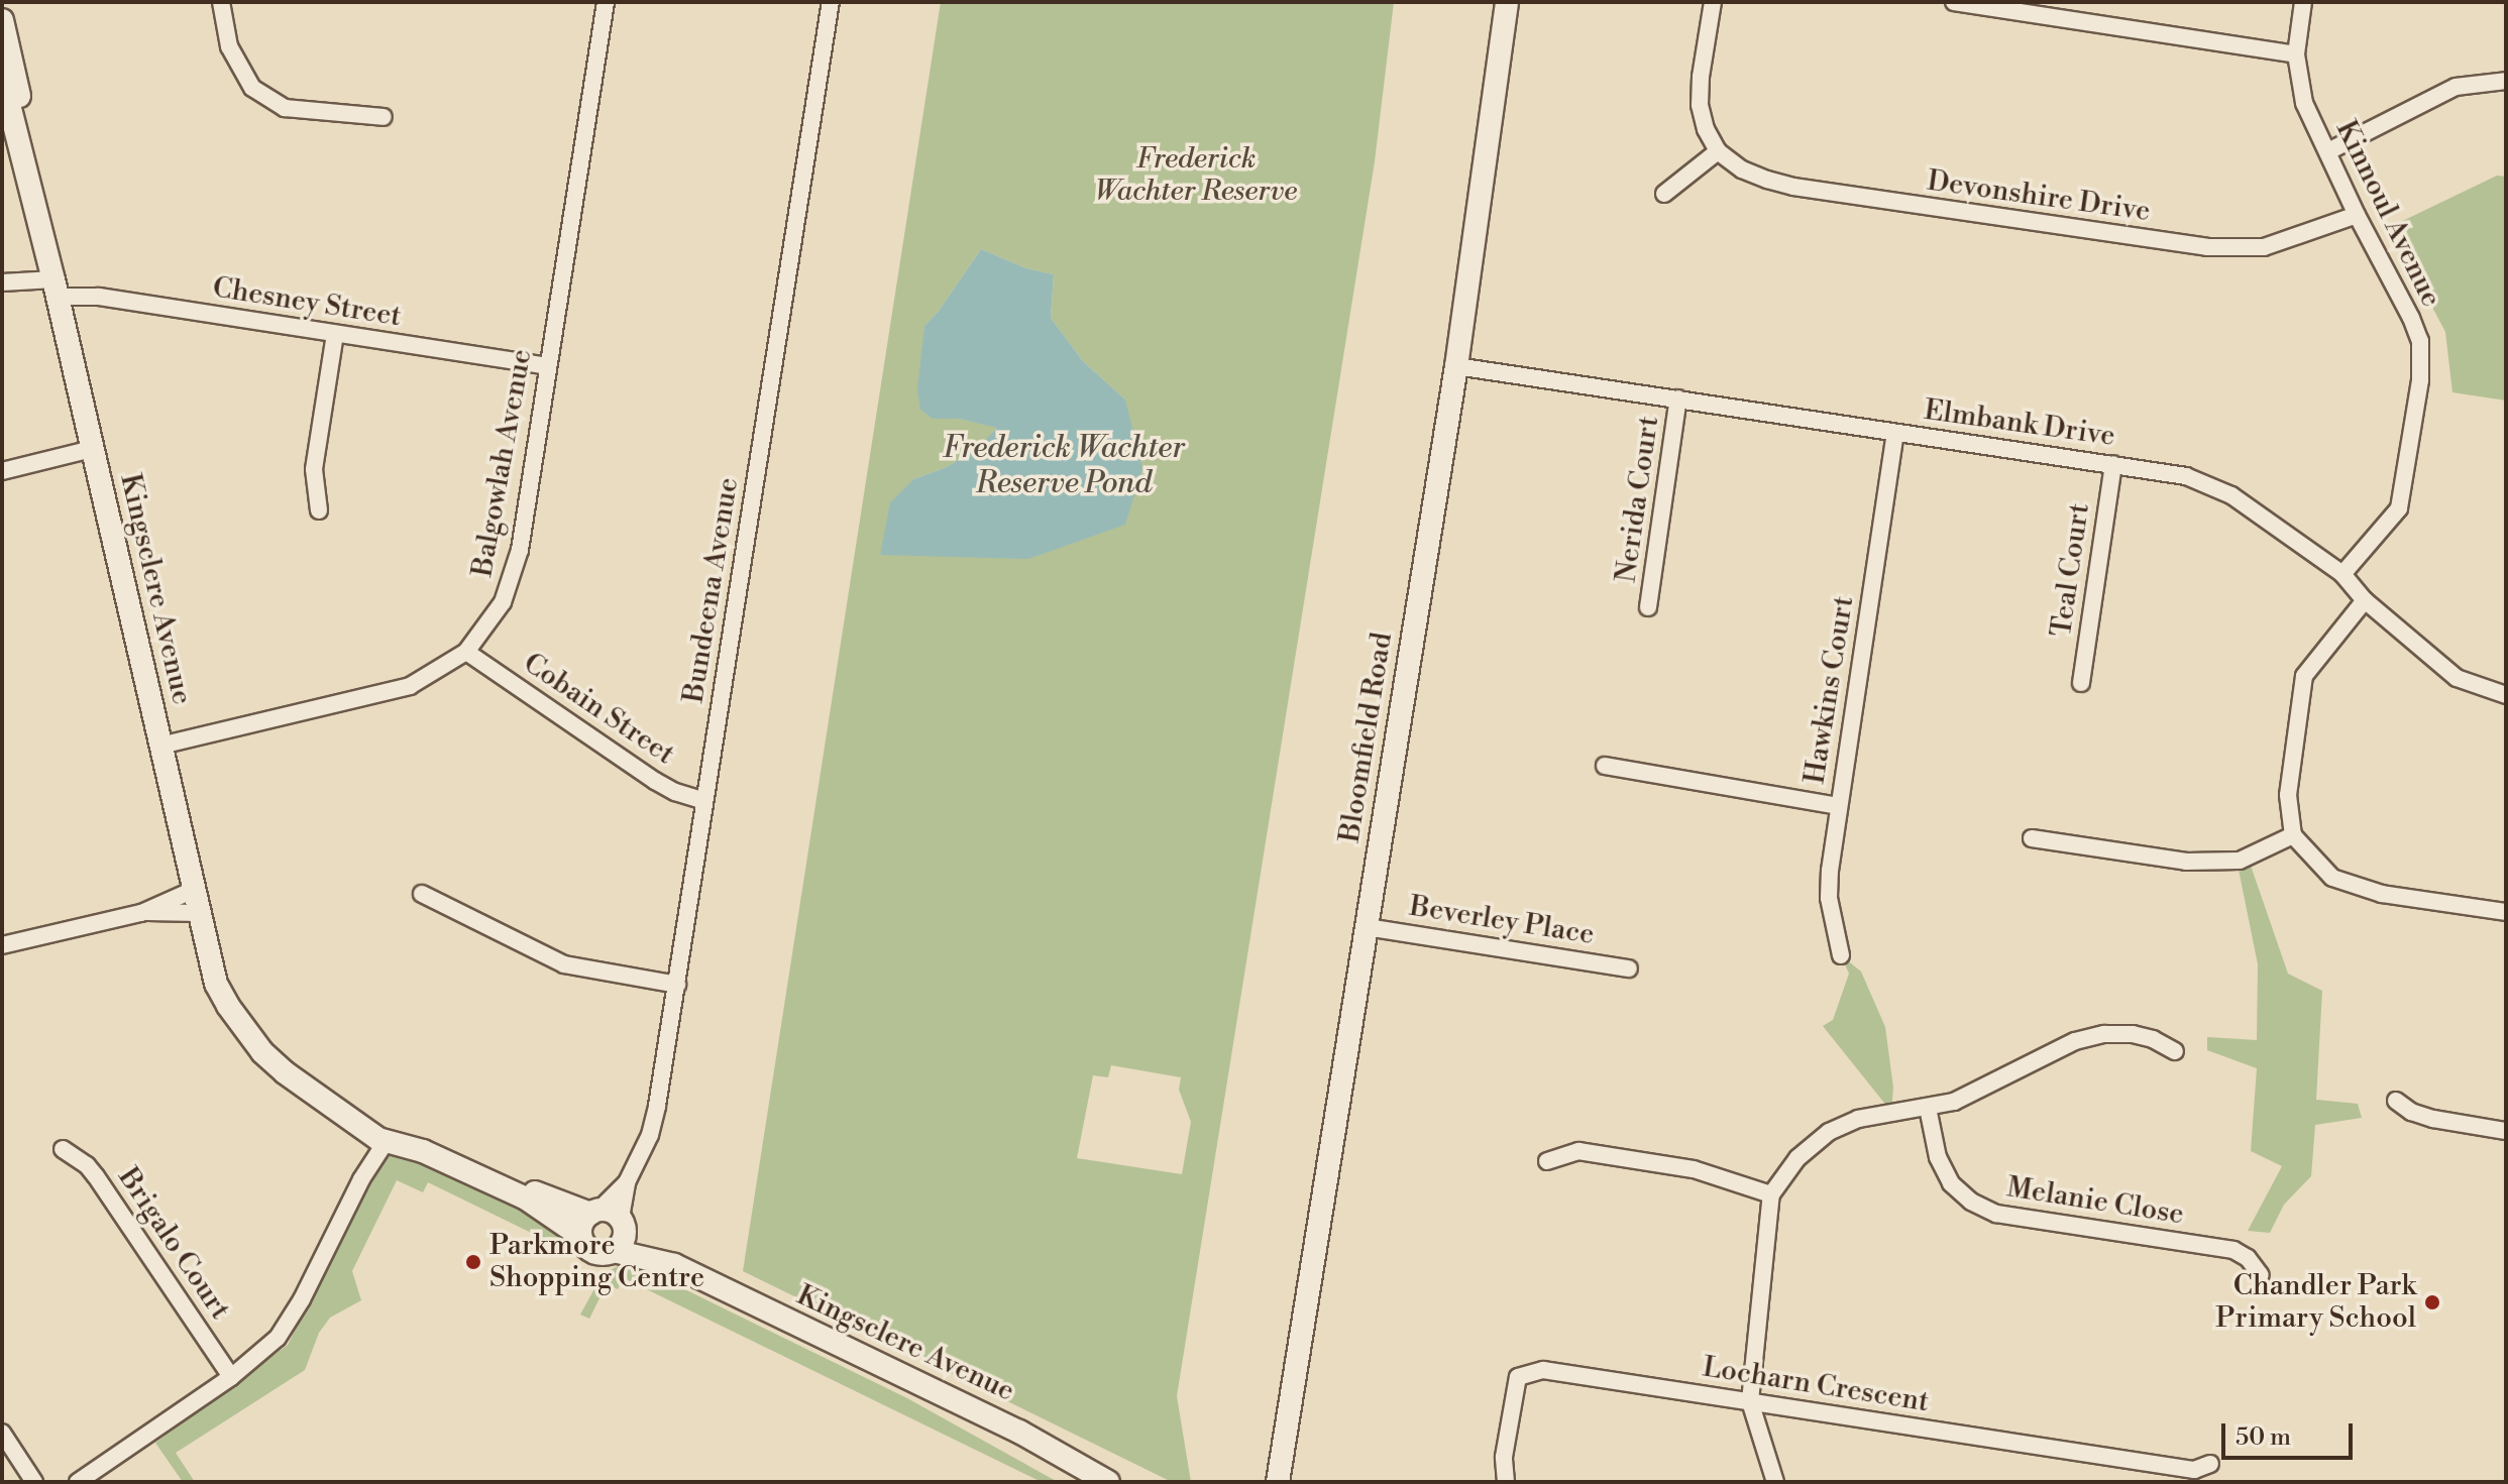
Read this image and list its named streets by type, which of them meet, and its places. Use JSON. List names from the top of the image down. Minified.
{"streets":{"main road":["Kingsclere Avenue","Bloomfield Road"],"street":["Devonshire Drive","Kinnoul Avenue","Chesney Street","Elmbank Drive","Balgowlah Avenue","Nerida Court","Teal Court","Bundeena Avenue","Hawkins Court","Cobain Street","Beverley Place","Melanie Close","Brigalo Court","Locharn Crescent"]},"crossings":[["Devonshire Drive","Kinnoul Avenue"],["Kinnoul Avenue","Elmbank Drive"],["Chesney Street","Balgowlah Avenue"],["Chesney Street","Kingsclere Avenue"],["Elmbank Drive","Nerida Court"],["Elmbank Drive","Teal Court"],["Elmbank Drive","Hawkins Court"],["Elmbank Drive","Bloomfield Road"],["Balgowlah Avenue","Kingsclere Avenue"],["Balgowlah Avenue","Cobain Street"],["Kingsclere Avenue","Bundeena Avenue"],["Bundeena Avenue","Cobain Street"],["Bloomfield Road","Beverley Place"]],"water":["Frederick Wachter Reserve Pond"],"parks":["Frederick Wachter Reserve"],"places":["Parkmore Shopping Centre","Chandler Park Primary School"],"scale_bar":"50 m"}
